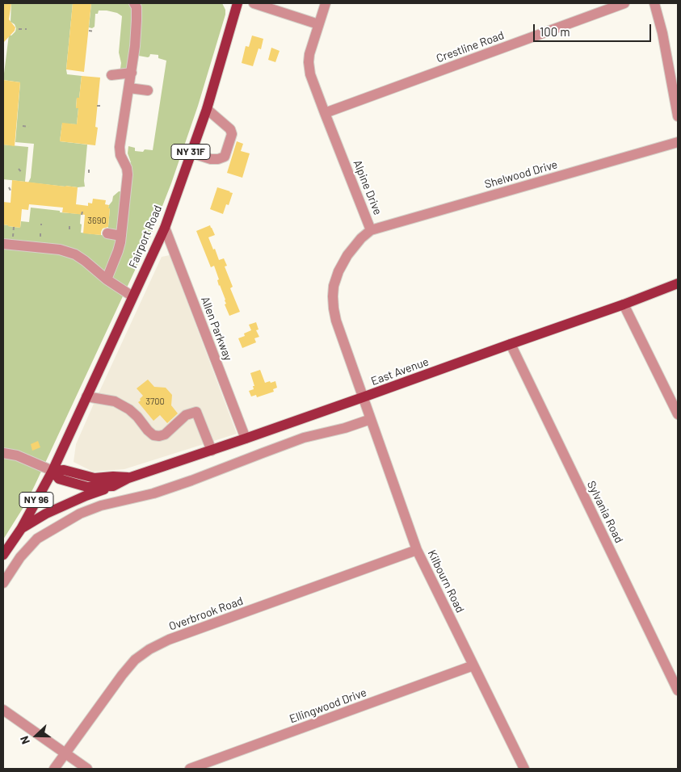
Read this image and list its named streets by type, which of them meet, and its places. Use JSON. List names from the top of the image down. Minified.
{"streets":{"main road":["NY 31F","Fairport Road","East Avenue","NY 96"],"street":["Crestline Road","Shelwood Drive","Alpine Drive","Allen Parkway","Sylvania Road","Kilbourn Road","Overbrook Road","Ellingwood Drive"]},"crossings":[["Crestline Road","Alpine Drive"],["Shelwood Drive","Alpine Drive"],["Alpine Drive","East Avenue"],["Alpine Drive","Kilbourn Road"],["Fairport Road","Allen Parkway"],["Fairport Road","East Avenue"],["Fairport Road","NY 96"],["Allen Parkway","East Avenue"],["East Avenue","NY 96"],["East Avenue","Sylvania Road"],["East Avenue","Kilbourn Road"],["Kilbourn Road","Overbrook Road"],["Kilbourn Road","Ellingwood Drive"]],"house_numbers":["3690","3700"],"scale_bar":"100 m","north":"left"}
